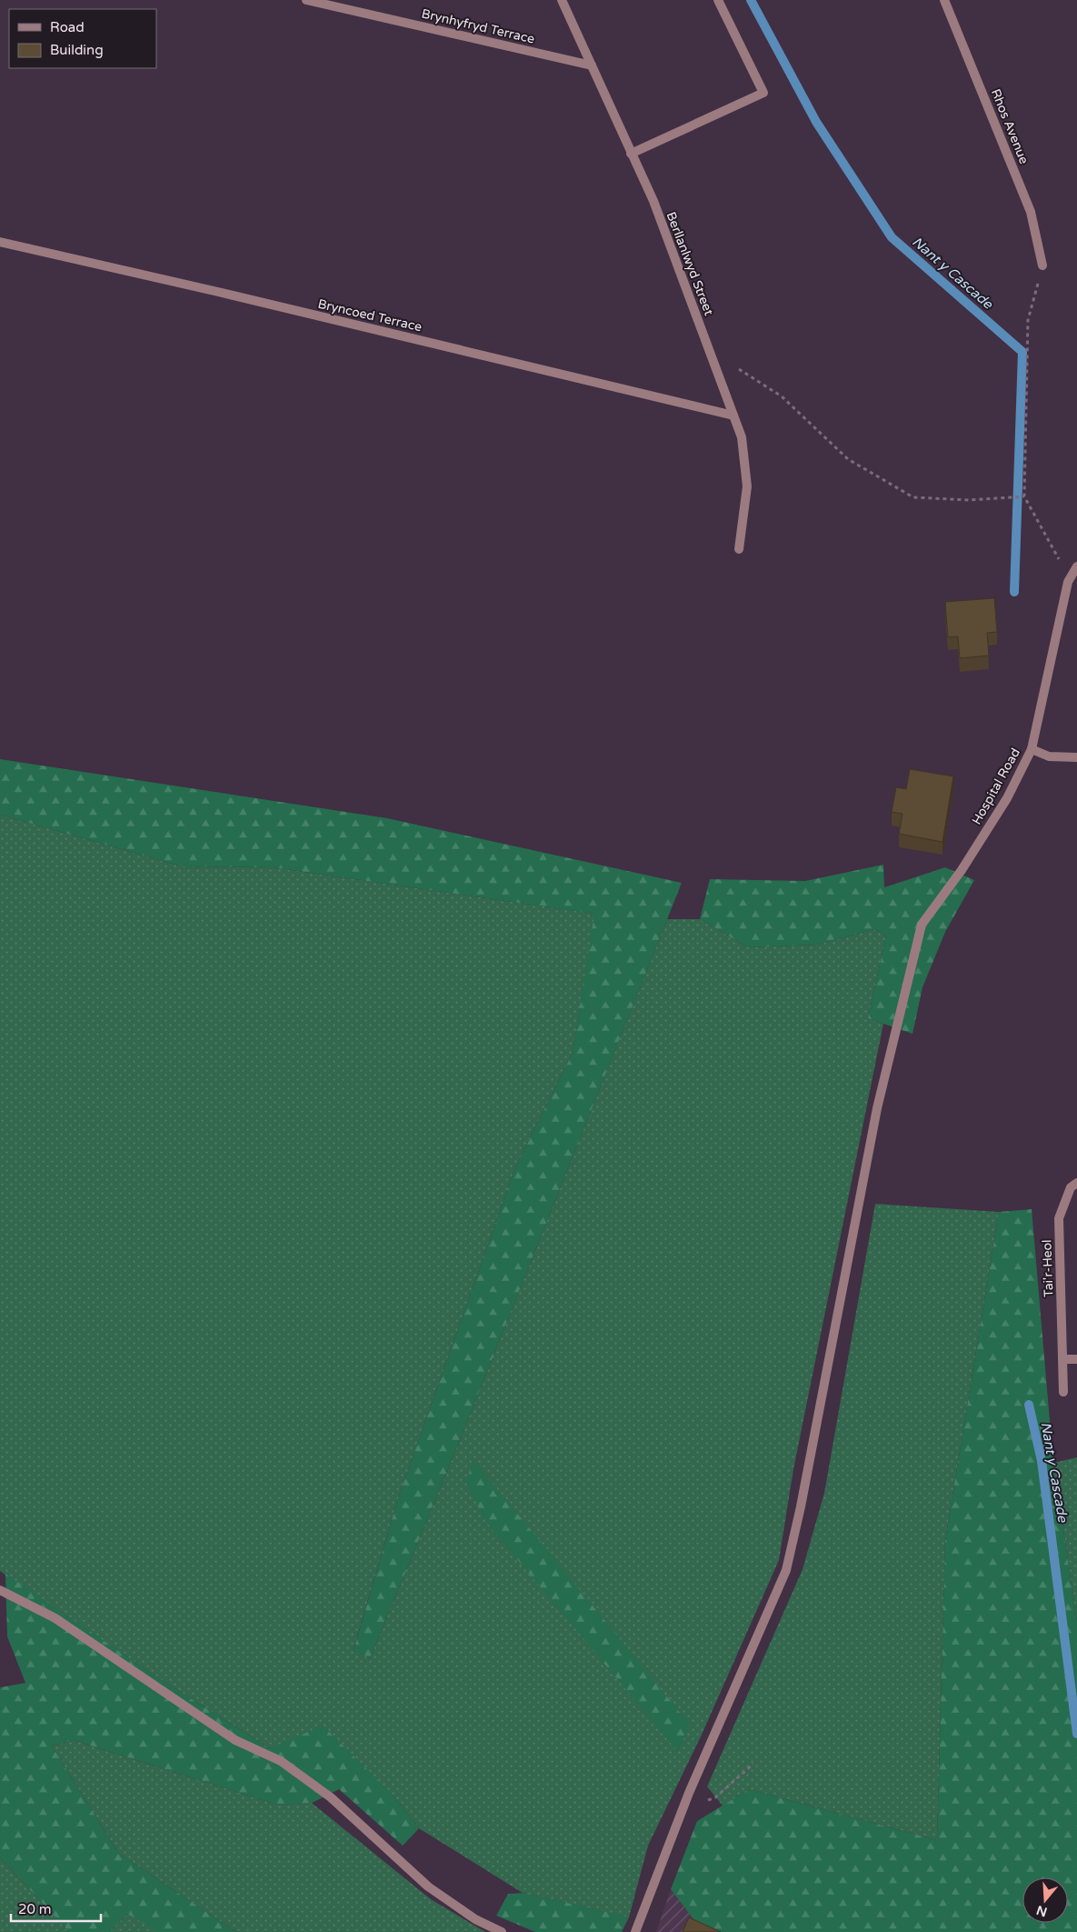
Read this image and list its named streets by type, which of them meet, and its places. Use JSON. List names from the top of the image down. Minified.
{"streets":{"street":["Brynhyfryd Terrace","Rhos Avenue","Berllanlwyd Street","Bryncoed Terrace","Hospital Road","Tai'r-Heol"]},"crossings":[["Brynhyfryd Terrace","Berllanlwyd Street"],["Berllanlwyd Street","Bryncoed Terrace"]],"water":["Nant y Cascade"],"legend":["Road","Building"],"scale_bar":"20 m","north":"bottom"}
